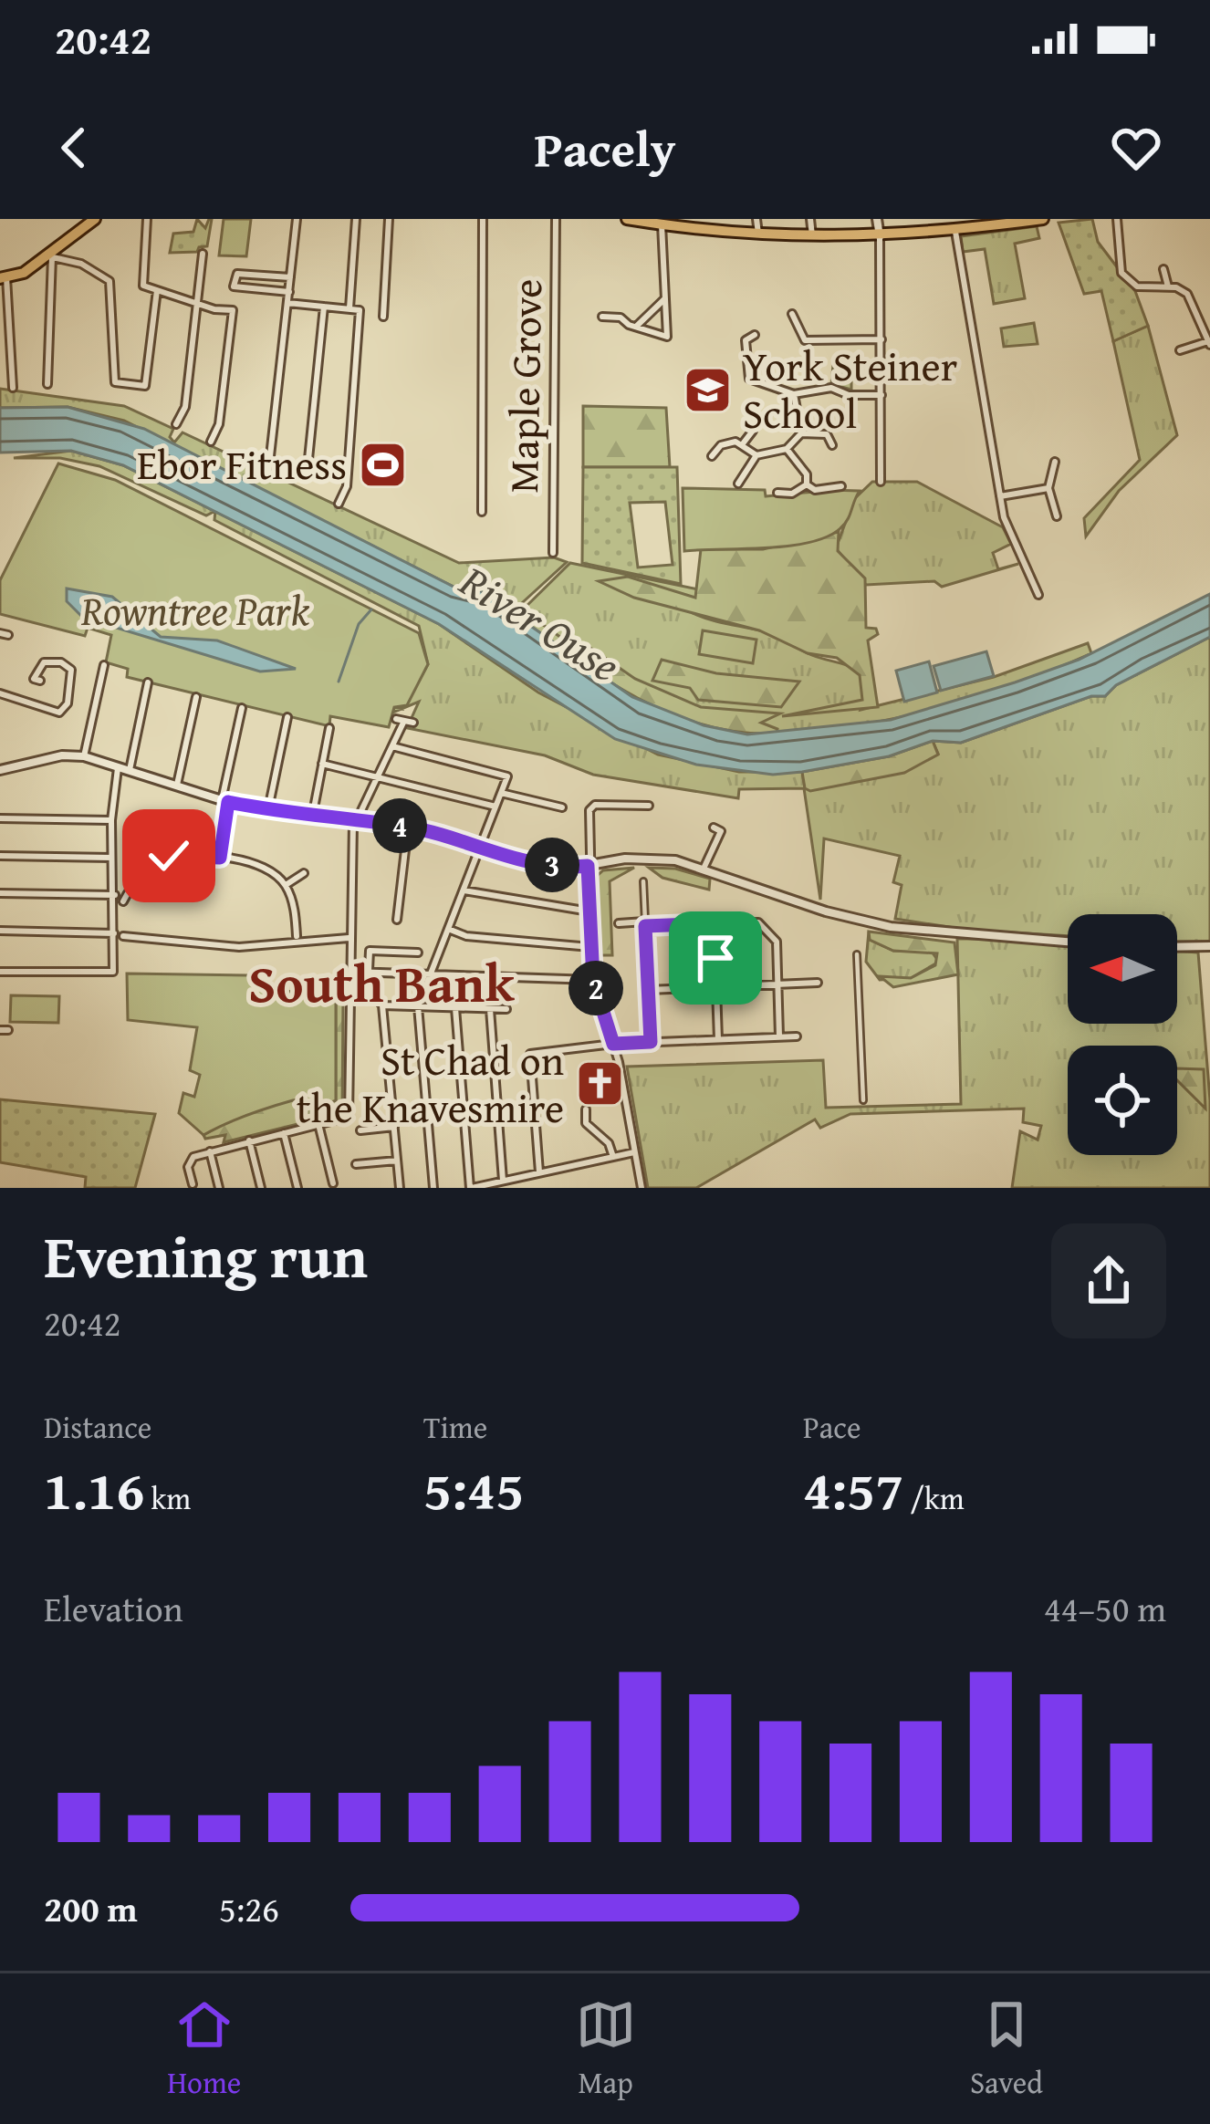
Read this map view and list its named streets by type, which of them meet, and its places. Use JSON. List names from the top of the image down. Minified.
{"streets":{"street":["Maple Grove"]},"districts":["South Bank"],"water":["River Ouse"],"parks":["Rowntree Park"],"places":{"school or university":["York Steiner School"],"sports":["Ebor Fitness"],"church":["St Chad on the Knavesmire"]},"north":"left","page":{"status":"20:42","header":"Pacely","pins":["4","3","2"],"heading":["Evening run","20:42"],"stats":[["Distance","1.16 km"],["Time","5:45"],["Pace","4:57 /km"]],"chart":["Elevation","44–50 m"],"list":[{"name":"200 m","note":"5:26"}],"tabs":["Home","Map","Saved"]}}
